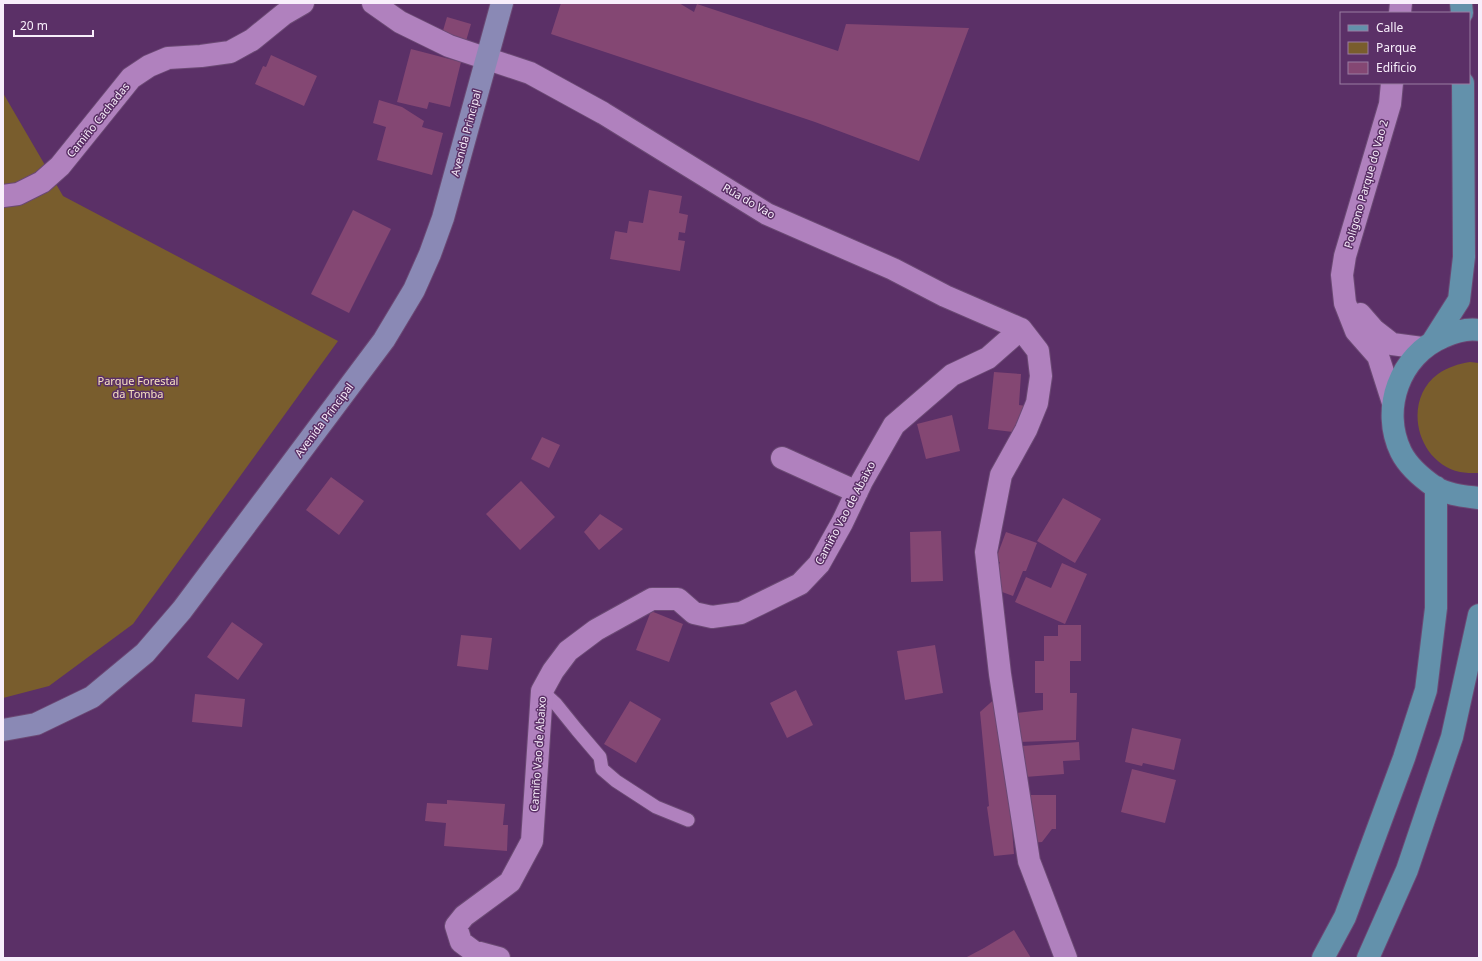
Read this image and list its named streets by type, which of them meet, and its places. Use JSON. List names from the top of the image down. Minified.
{"streets":{"street":["Camiño Cachadas","Avenida Principal","Polígono Parque do Vao 2","Rúa do Vao","Camiño Vao de Abaixo"]},"crossings":[["Avenida Principal","Rúa do Vao"],["Rúa do Vao","Camiño Vao de Abaixo"]],"parks":["Parque Forestal da Tomba"],"legend":["Calle","Parque","Edificio"],"scale_bar":"20 m"}
